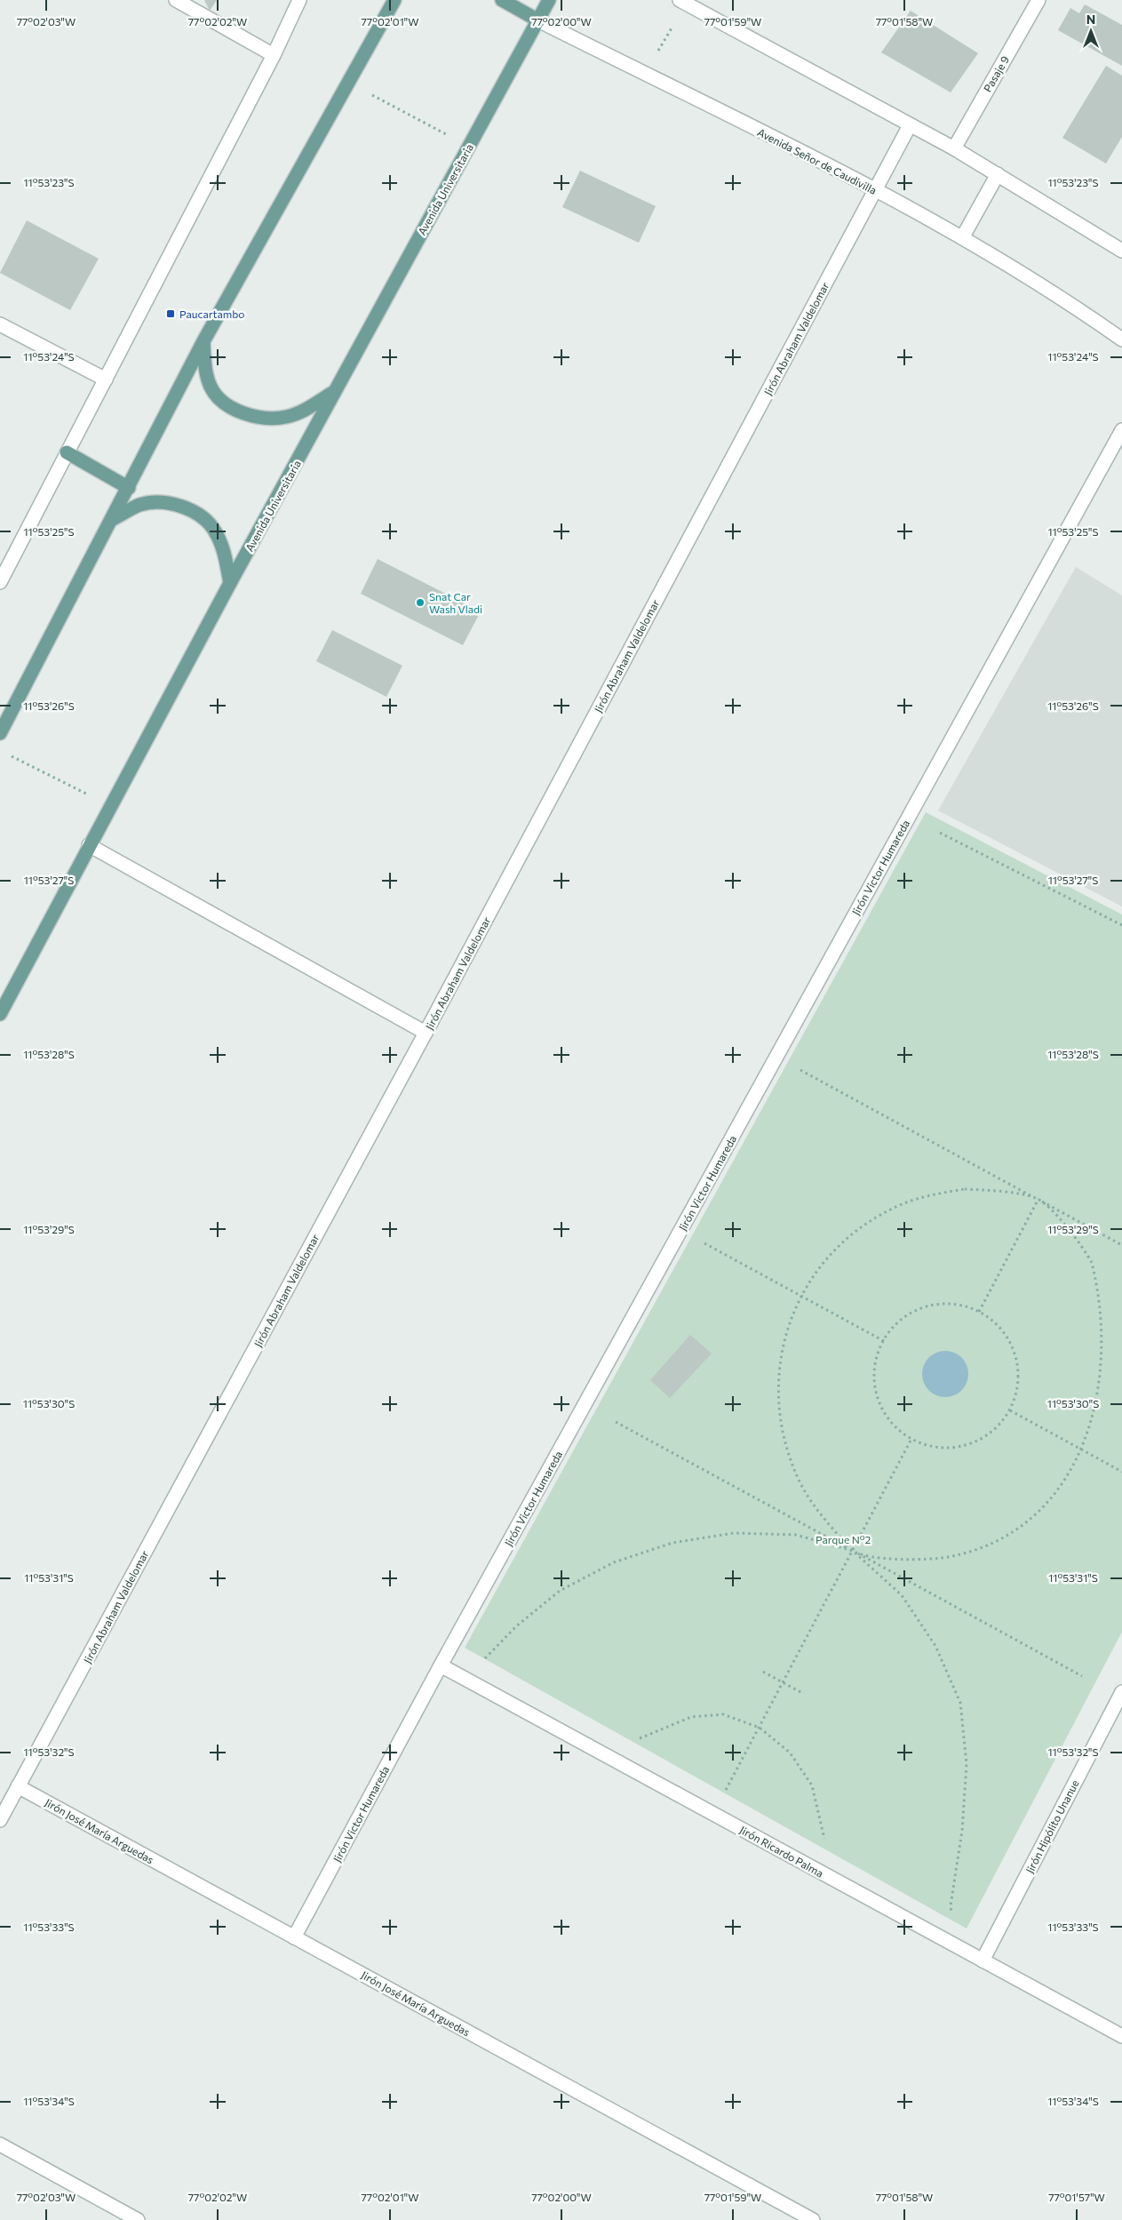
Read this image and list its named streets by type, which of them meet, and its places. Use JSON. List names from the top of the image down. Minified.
{"streets":{"main road":["Avenida Señor de Caudivilla","Avenida Universitaria"],"street":["Pasaje 9","Jirón Abraham Valdelomar","Jirón Victor Humareda","Jirón Hipólito Unanue","Jirón José María Arguedas","Jirón Ricardo Palma"]},"crossings":[["Avenida Señor de Caudivilla","Avenida Universitaria"],["Avenida Señor de Caudivilla","Jirón Abraham Valdelomar"],["Jirón Abraham Valdelomar","Jirón José María Arguedas"],["Jirón Victor Humareda","Jirón José María Arguedas"],["Jirón Victor Humareda","Jirón Ricardo Palma"],["Jirón Hipólito Unanue","Jirón Ricardo Palma"]],"parks":["Parque N°2"],"places":{"transit":["Paucartambo"],"other":["Snat Car Wash Vladi"]},"north":"top","coordinates":["77°02'03\"W","77°02'02\"W","77°02'01\"W","77°02'00\"W","77°01'59\"W","77°01'58\"W","11°53'23\"S","11°53'24\"S","11°53'25\"S","11°53'26\"S","11°53'27\"S","11°53'28\"S","11°53'29\"S","11°53'30\"S","11°53'31\"S","11°53'32\"S","11°53'33\"S","11°53'34\"S","77°01'57\"W"]}
